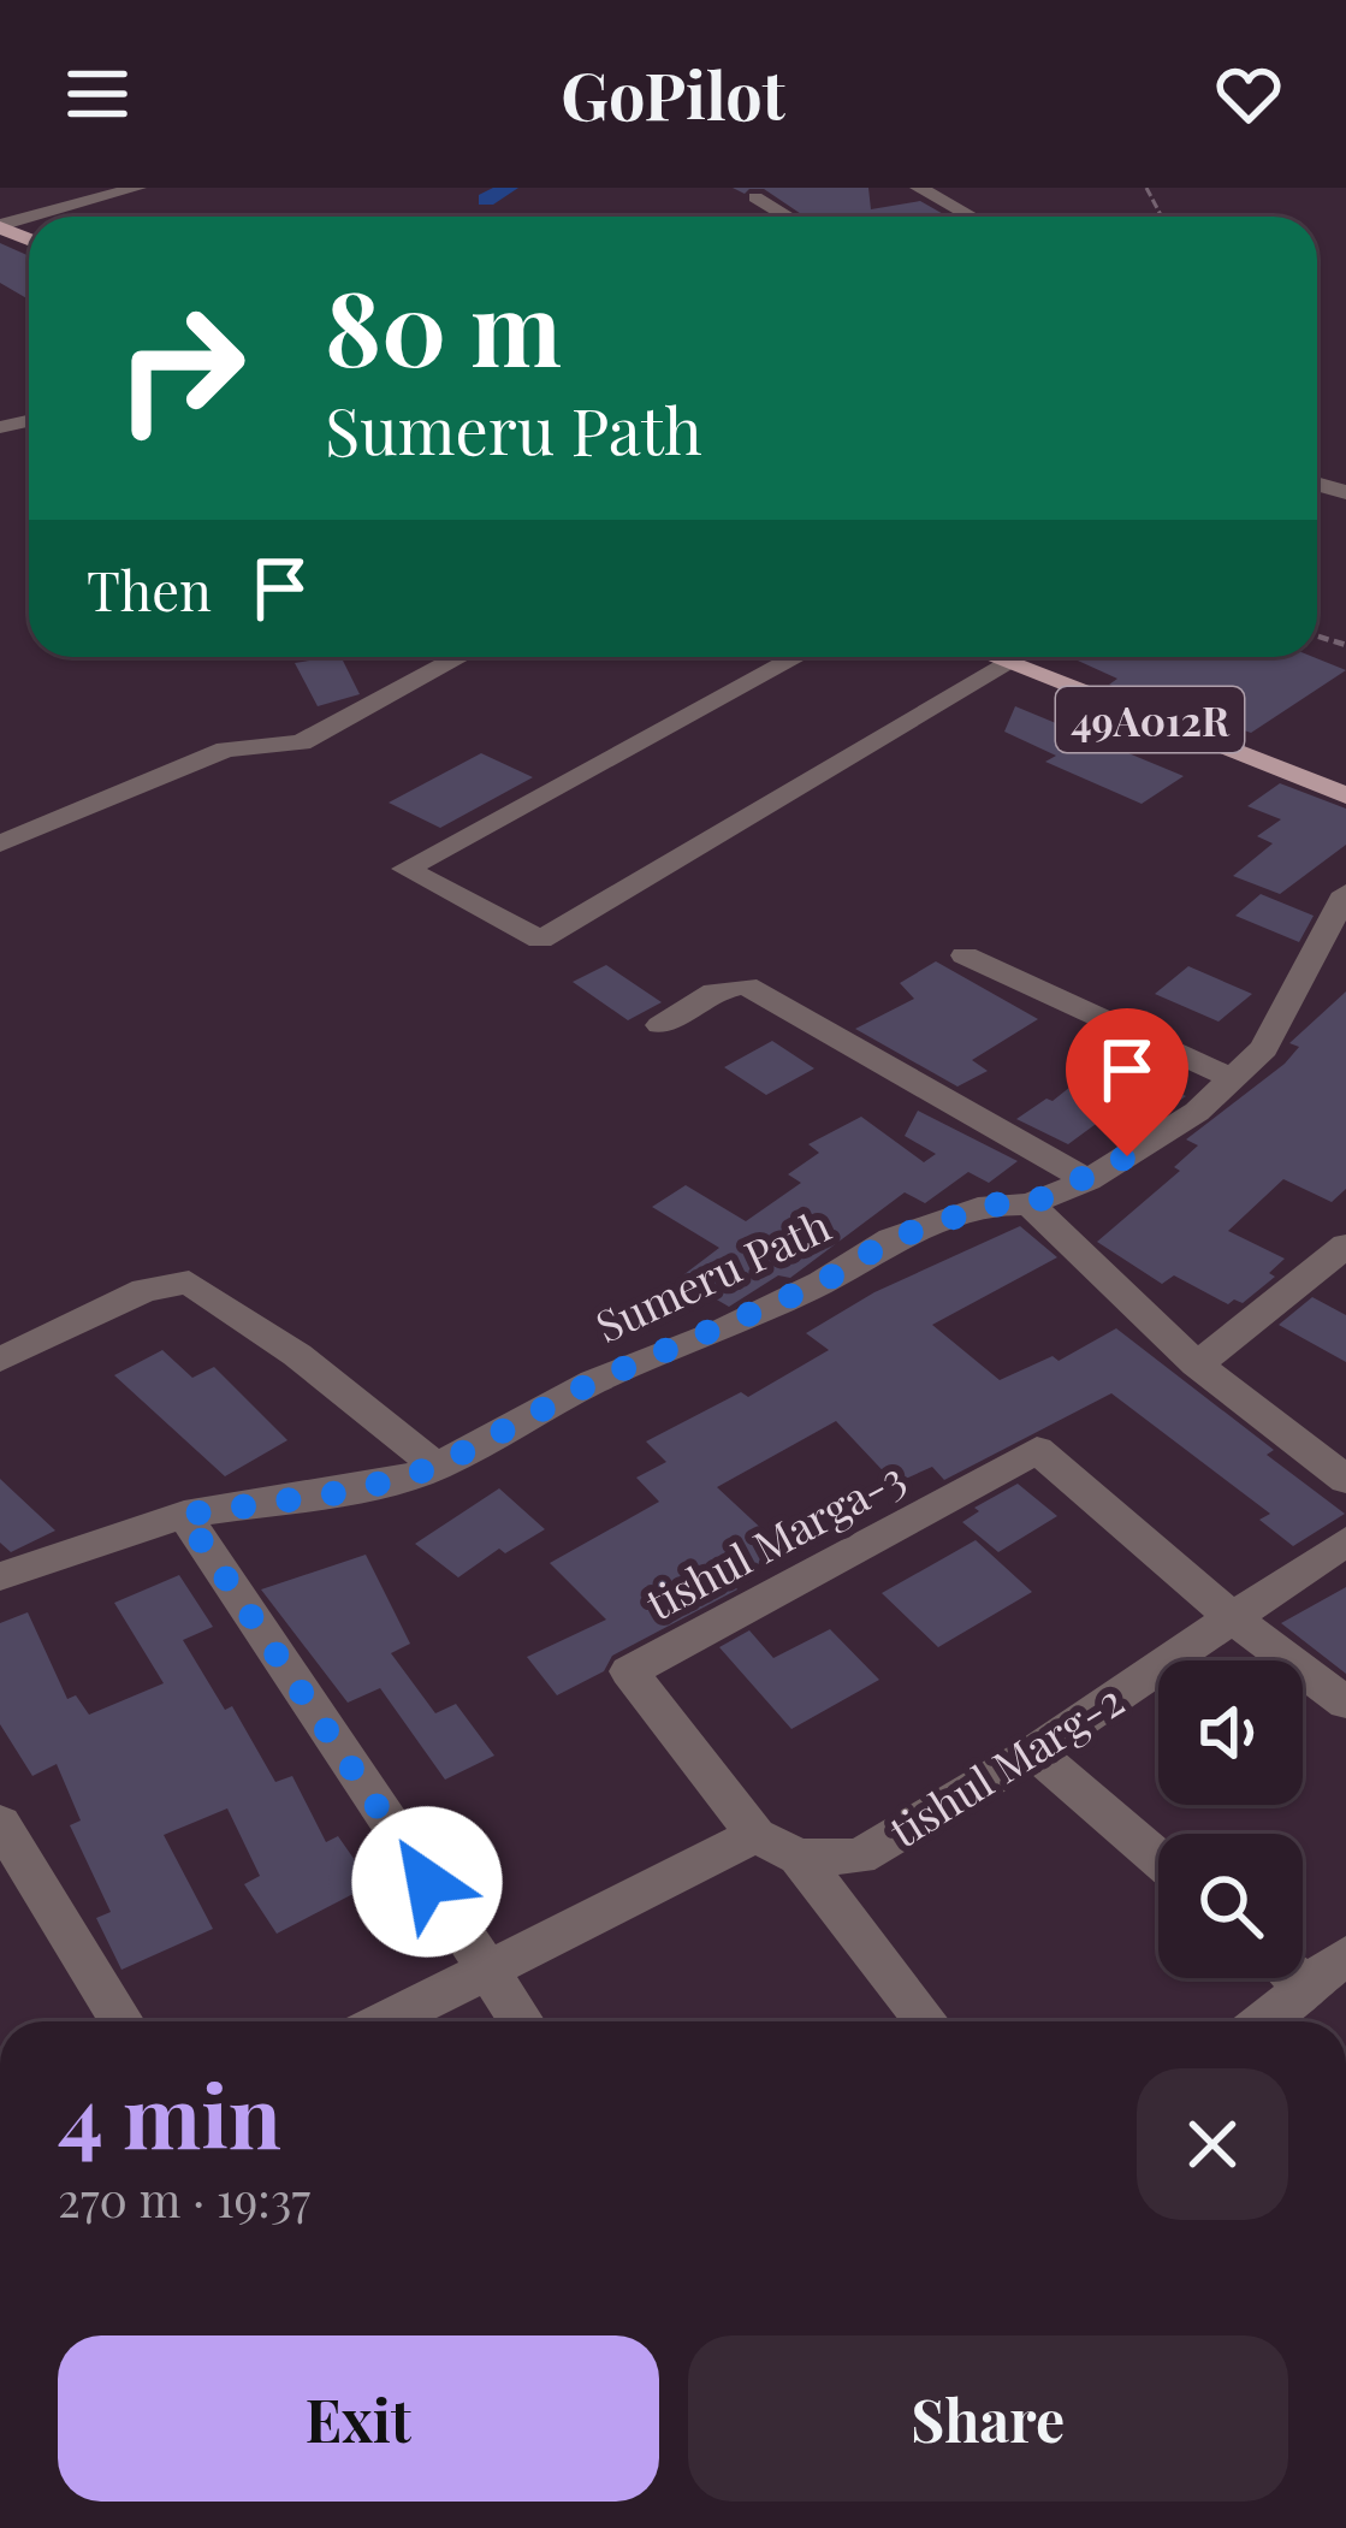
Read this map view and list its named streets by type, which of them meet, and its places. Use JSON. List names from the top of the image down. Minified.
{"streets":{"main road":["49A012R"],"street":["Sumeru Path","tishul Marga-3","tishul Marg-2"]},"crossings":[["tishul Marga-3","tishul Marg-2"]],"page":{"header":"GoPilot","turn":["80 m","Sumeru Path"],"then":"Then","heading":["4 min","270 m · 19:37"],"buttons":["Exit","Share"]}}
